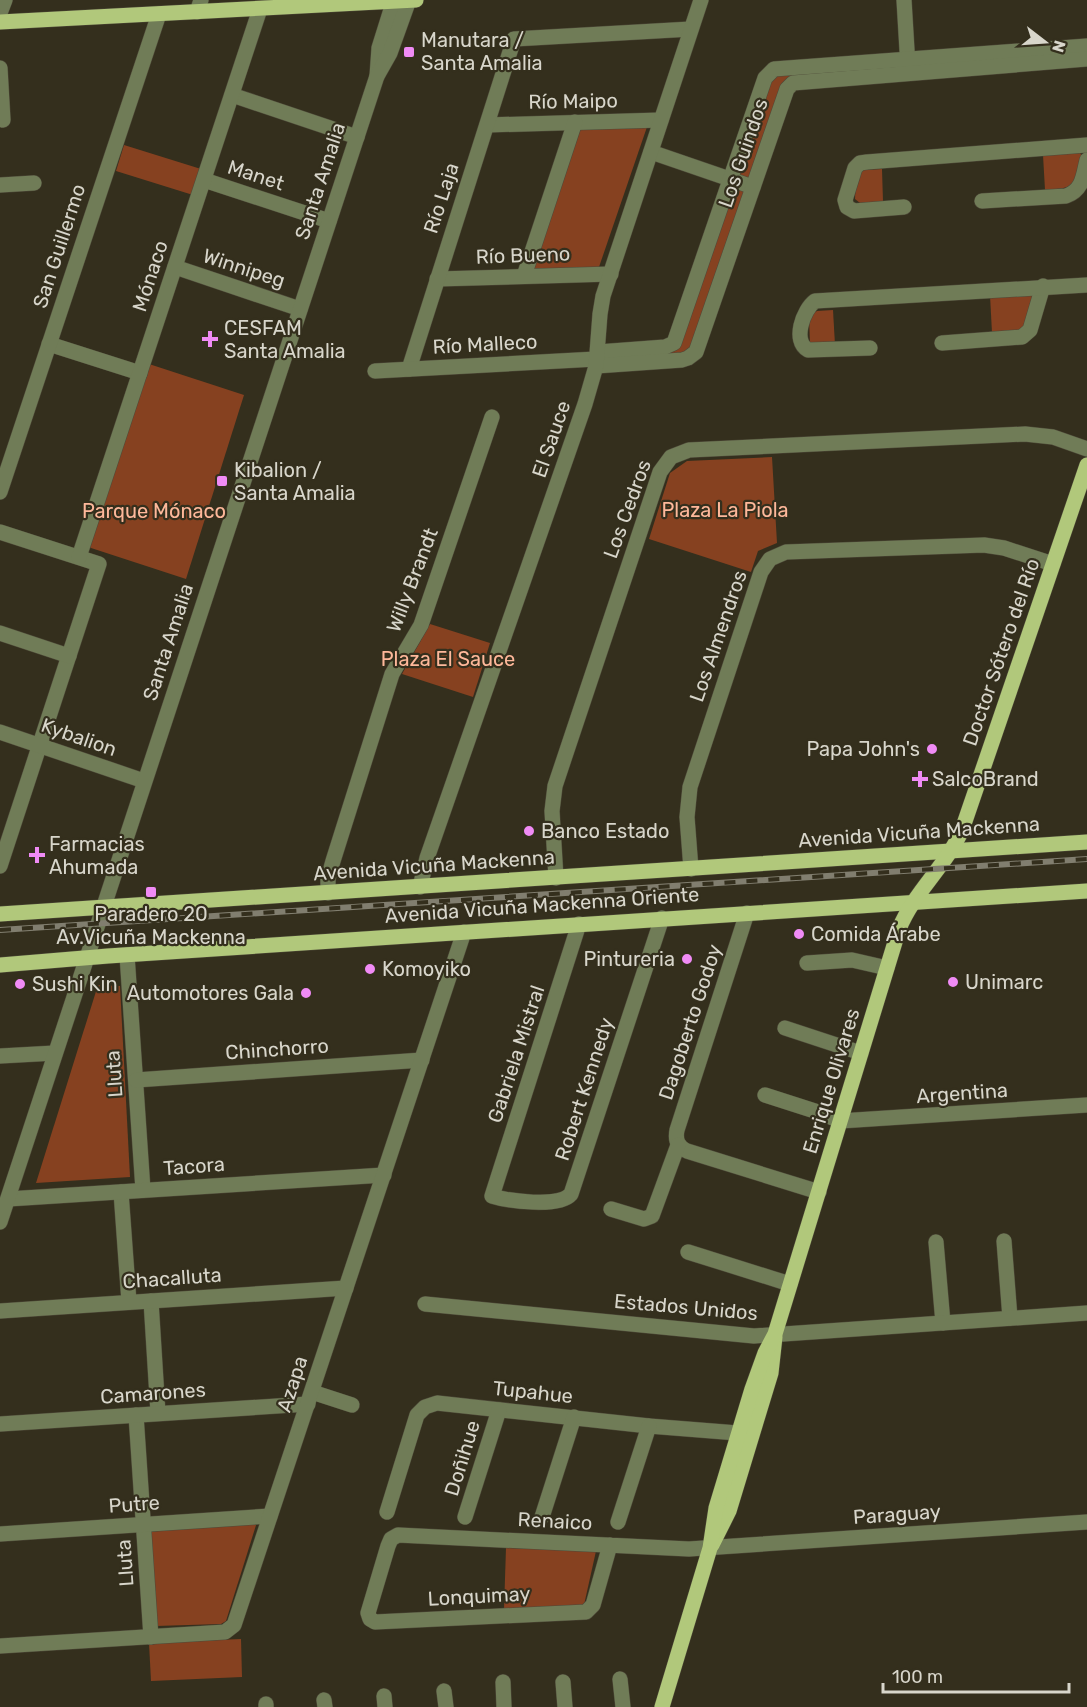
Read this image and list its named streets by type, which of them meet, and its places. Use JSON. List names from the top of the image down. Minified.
{"streets":{"main road":["Doctor Sótero del Río","Avenida Vicuña Mackenna","Avenida Vicuña Mackenna Oriente","Enrique Olivares"],"street":["Río Maipo","Los Guindos","Manet","Santa Amalia","Río Laja","San Guillermo","Río Bueno","Winnipeg","Mónaco","Río Malleco","El Sauce","Los Cedros","Willy Brandt","Los Almendros","Kybalion","Dagoberto Godoy","Chinchorro","Gabriela Mistral","Lluta","Robert Kennedy","Argentina","Tacora","Chacalluta","Estados Unidos","Azapa","Tupahue","Camarones","Doñihue","Putre","Paraguay","Renaico","Lonquimay"]},"crossings":[["Río Maipo","Río Laja"],["Río Maipo","El Sauce"],["Los Guindos","Río Malleco"],["Los Guindos","El Sauce"],["Manet","Santa Amalia"],["Manet","Mónaco"],["Santa Amalia","Winnipeg"],["Santa Amalia","Kybalion"],["Santa Amalia","Avenida Vicuña Mackenna"],["Santa Amalia","Avenida Vicuña Mackenna Oriente"],["Santa Amalia","Tacora"],["Río Laja","Río Bueno"],["Río Laja","Río Malleco"],["Río Laja","El Sauce"],["Río Bueno","El Sauce"],["Winnipeg","Mónaco"],["Río Malleco","El Sauce"],["El Sauce","Avenida Vicuña Mackenna"],["Los Cedros","Avenida Vicuña Mackenna"],["Willy Brandt","Avenida Vicuña Mackenna"],["Los Almendros","Doctor Sótero del Río"],["Los Almendros","Avenida Vicuña Mackenna"],["Doctor Sótero del Río","Avenida Vicuña Mackenna"],["Doctor Sótero del Río","Enrique Olivares"],["Avenida Vicuña Mackenna","Enrique Olivares"],["Avenida Vicuña Mackenna Oriente","Dagoberto Godoy"],["Avenida Vicuña Mackenna Oriente","Gabriela Mistral"],["Avenida Vicuña Mackenna Oriente","Lluta"],["Avenida Vicuña Mackenna Oriente","Enrique Olivares"],["Avenida Vicuña Mackenna Oriente","Robert Kennedy"],["Avenida Vicuña Mackenna Oriente","Azapa"],["Chinchorro","Lluta"],["Chinchorro","Azapa"],["Gabriela Mistral","Robert Kennedy"],["Lluta","Tacora"],["Lluta","Azapa"],["Lluta","Camarones"],["Lluta","Putre"],["Enrique Olivares","Argentina"],["Enrique Olivares","Estados Unidos"],["Enrique Olivares","Tupahue"],["Enrique Olivares","Paraguay"],["Enrique Olivares","Renaico"],["Tacora","Azapa"],["Chacalluta","Azapa"],["Azapa","Camarones"],["Azapa","Putre"],["Tupahue","Doñihue"],["Paraguay","Renaico"],["Renaico","Lonquimay"]],"parks":["Plaza La Piola","Parque Mónaco","Plaza El Sauce"],"places":{"transit":["Manutara / Santa Amalia","Kibalion / Santa Amalia","Paradero 20 Av.Vicuña Mackenna"],"health":["CESFAM Santa Amalia","SalcoBrand","Farmacias Ahumada"],"other":["Papa John's","Banco Estado","Comida Árabe","Pintureria","Komoyiko","Unimarc","Sushi Kin","Automotores Gala"]},"scale_bar":"100 m","north":"right"}
